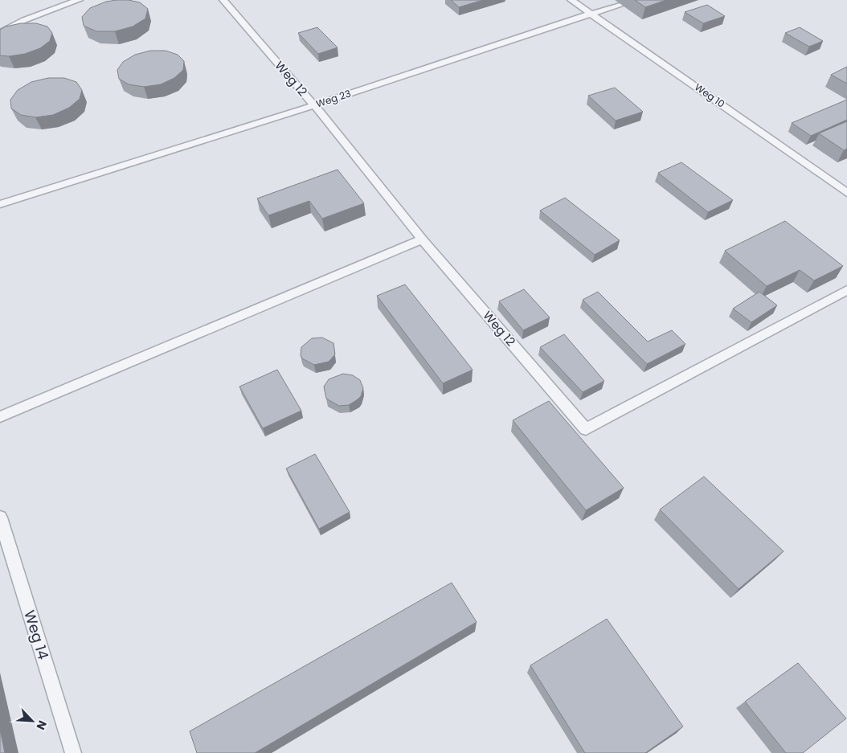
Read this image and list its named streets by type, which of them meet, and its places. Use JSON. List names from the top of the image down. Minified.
{"streets":{"lane":["Weg 12","Weg 10","Weg 23","Weg 14"]},"crossings":[["Weg 12","Weg 23"],["Weg 10","Weg 23"]],"north":"bottom right"}
